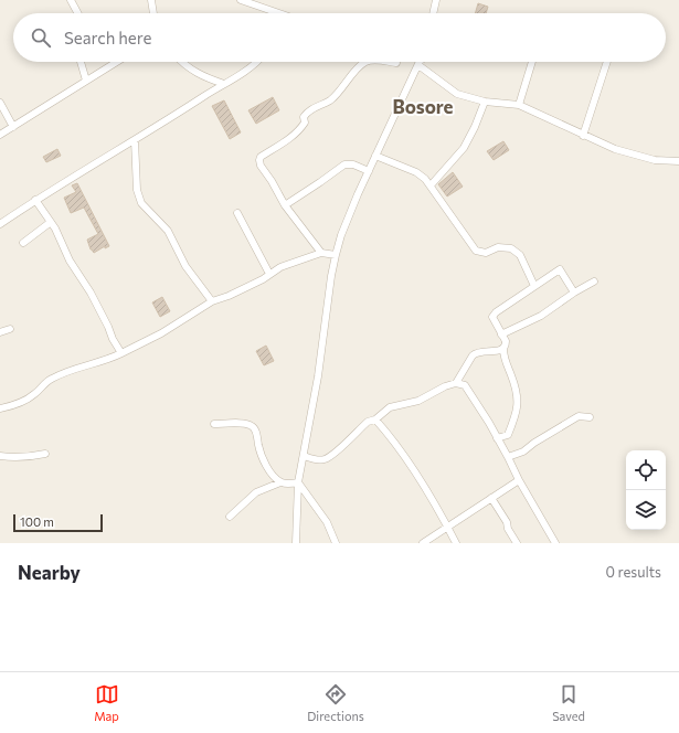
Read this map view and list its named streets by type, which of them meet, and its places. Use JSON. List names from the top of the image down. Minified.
{"districts":["Bosore"],"scale_bar":"100 m","page":{"search":"Search here","scale":"100 m","heading":["Nearby","0 results"],"nav":["Map","Directions","Saved"]}}
